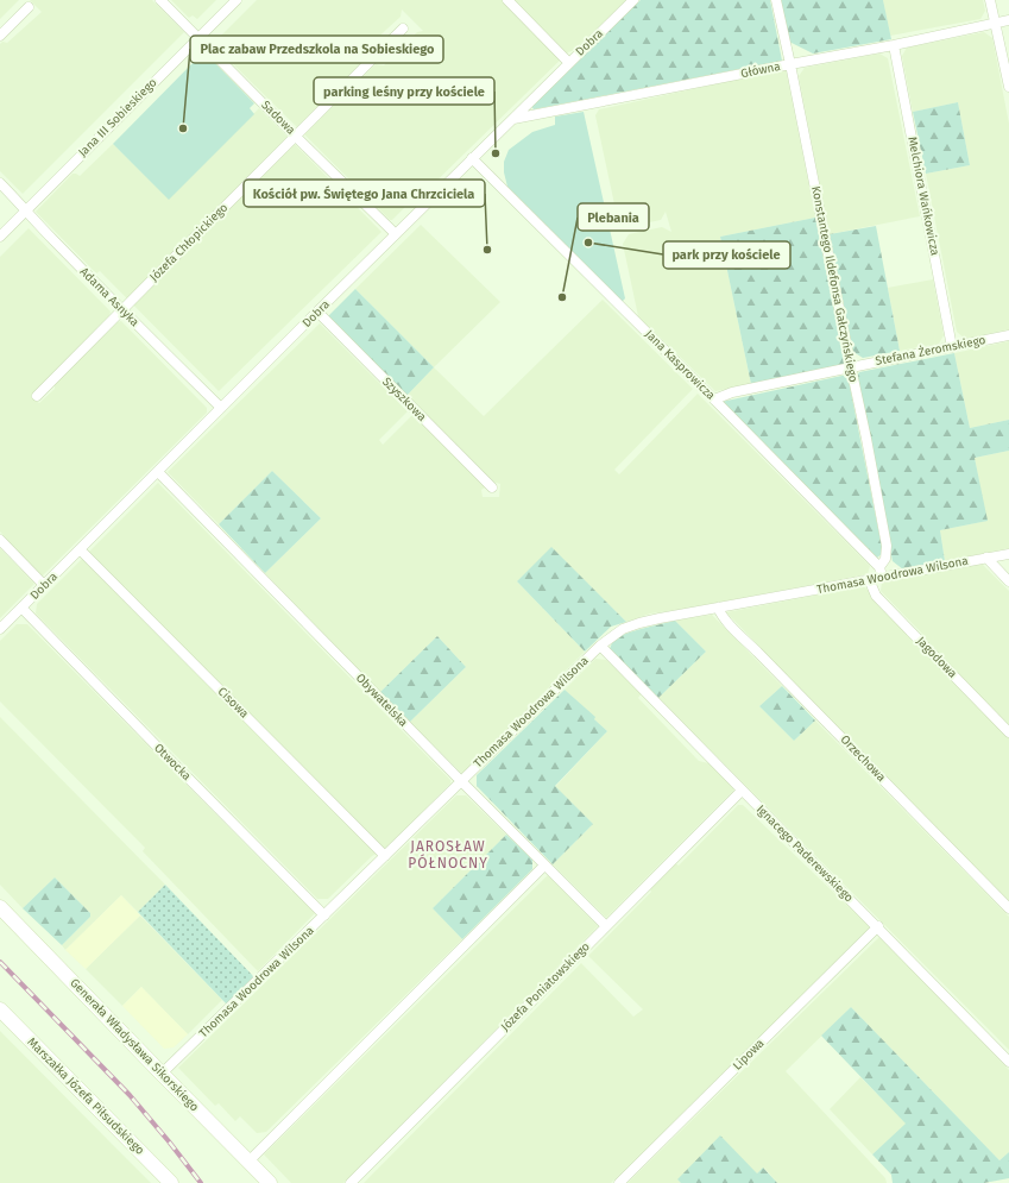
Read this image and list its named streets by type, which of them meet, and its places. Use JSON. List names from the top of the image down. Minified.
{"streets":{"main road":["Generała Władysława Sikorskiego","Marszałka Józefa Piłsudskiego"],"street":["Dobra","Główna","Jana III Sobieskiego","Sadowa","Melchiora Wańkowicza","Józefa Chłopickiego","Konstantego Ildefonsa Gałczyńskiego","Adama Asnyka","Stefana Żeromskiego","Jana Kasprowicza","Szyszkowa","Thomasa Woodrowa Wilsona","Jagodowa","Obywatelska","Cisowa","Orzechowa","Otwocka","Ignacego Paderewskiego","Józefa Poniatowskiego","Lipowa"]},"crossings":[["Dobra","Główna"],["Dobra","Sadowa"],["Dobra","Adama Asnyka"],["Dobra","Jana Kasprowicza"],["Dobra","Szyszkowa"],["Dobra","Obywatelska"],["Dobra","Cisowa"],["Dobra","Otwocka"],["Główna","Melchiora Wańkowicza"],["Główna","Konstantego Ildefonsa Gałczyńskiego"],["Jana III Sobieskiego","Sadowa"],["Jana III Sobieskiego","Adama Asnyka"],["Sadowa","Józefa Chłopickiego"],["Melchiora Wańkowicza","Stefana Żeromskiego"],["Józefa Chłopickiego","Adama Asnyka"],["Konstantego Ildefonsa Gałczyńskiego","Stefana Żeromskiego"],["Konstantego Ildefonsa Gałczyńskiego","Jana Kasprowicza"],["Stefana Żeromskiego","Jana Kasprowicza"],["Thomasa Woodrowa Wilsona","Jagodowa"],["Thomasa Woodrowa Wilsona","Obywatelska"],["Thomasa Woodrowa Wilsona","Cisowa"],["Thomasa Woodrowa Wilsona","Orzechowa"],["Thomasa Woodrowa Wilsona","Otwocka"],["Thomasa Woodrowa Wilsona","Ignacego Paderewskiego"],["Thomasa Woodrowa Wilsona","Generała Władysława Sikorskiego"],["Obywatelska","Józefa Poniatowskiego"],["Ignacego Paderewskiego","Józefa Poniatowskiego"],["Ignacego Paderewskiego","Lipowa"]],"districts":["JAROSŁAW PÓŁNOCNY"],"places":["Plac zabaw Przedszkola na Sobieskiego","parking leśny przy kościele","park przy kościele","Kościół pw. Świętego Jana Chrzciciela","Plebania"]}
